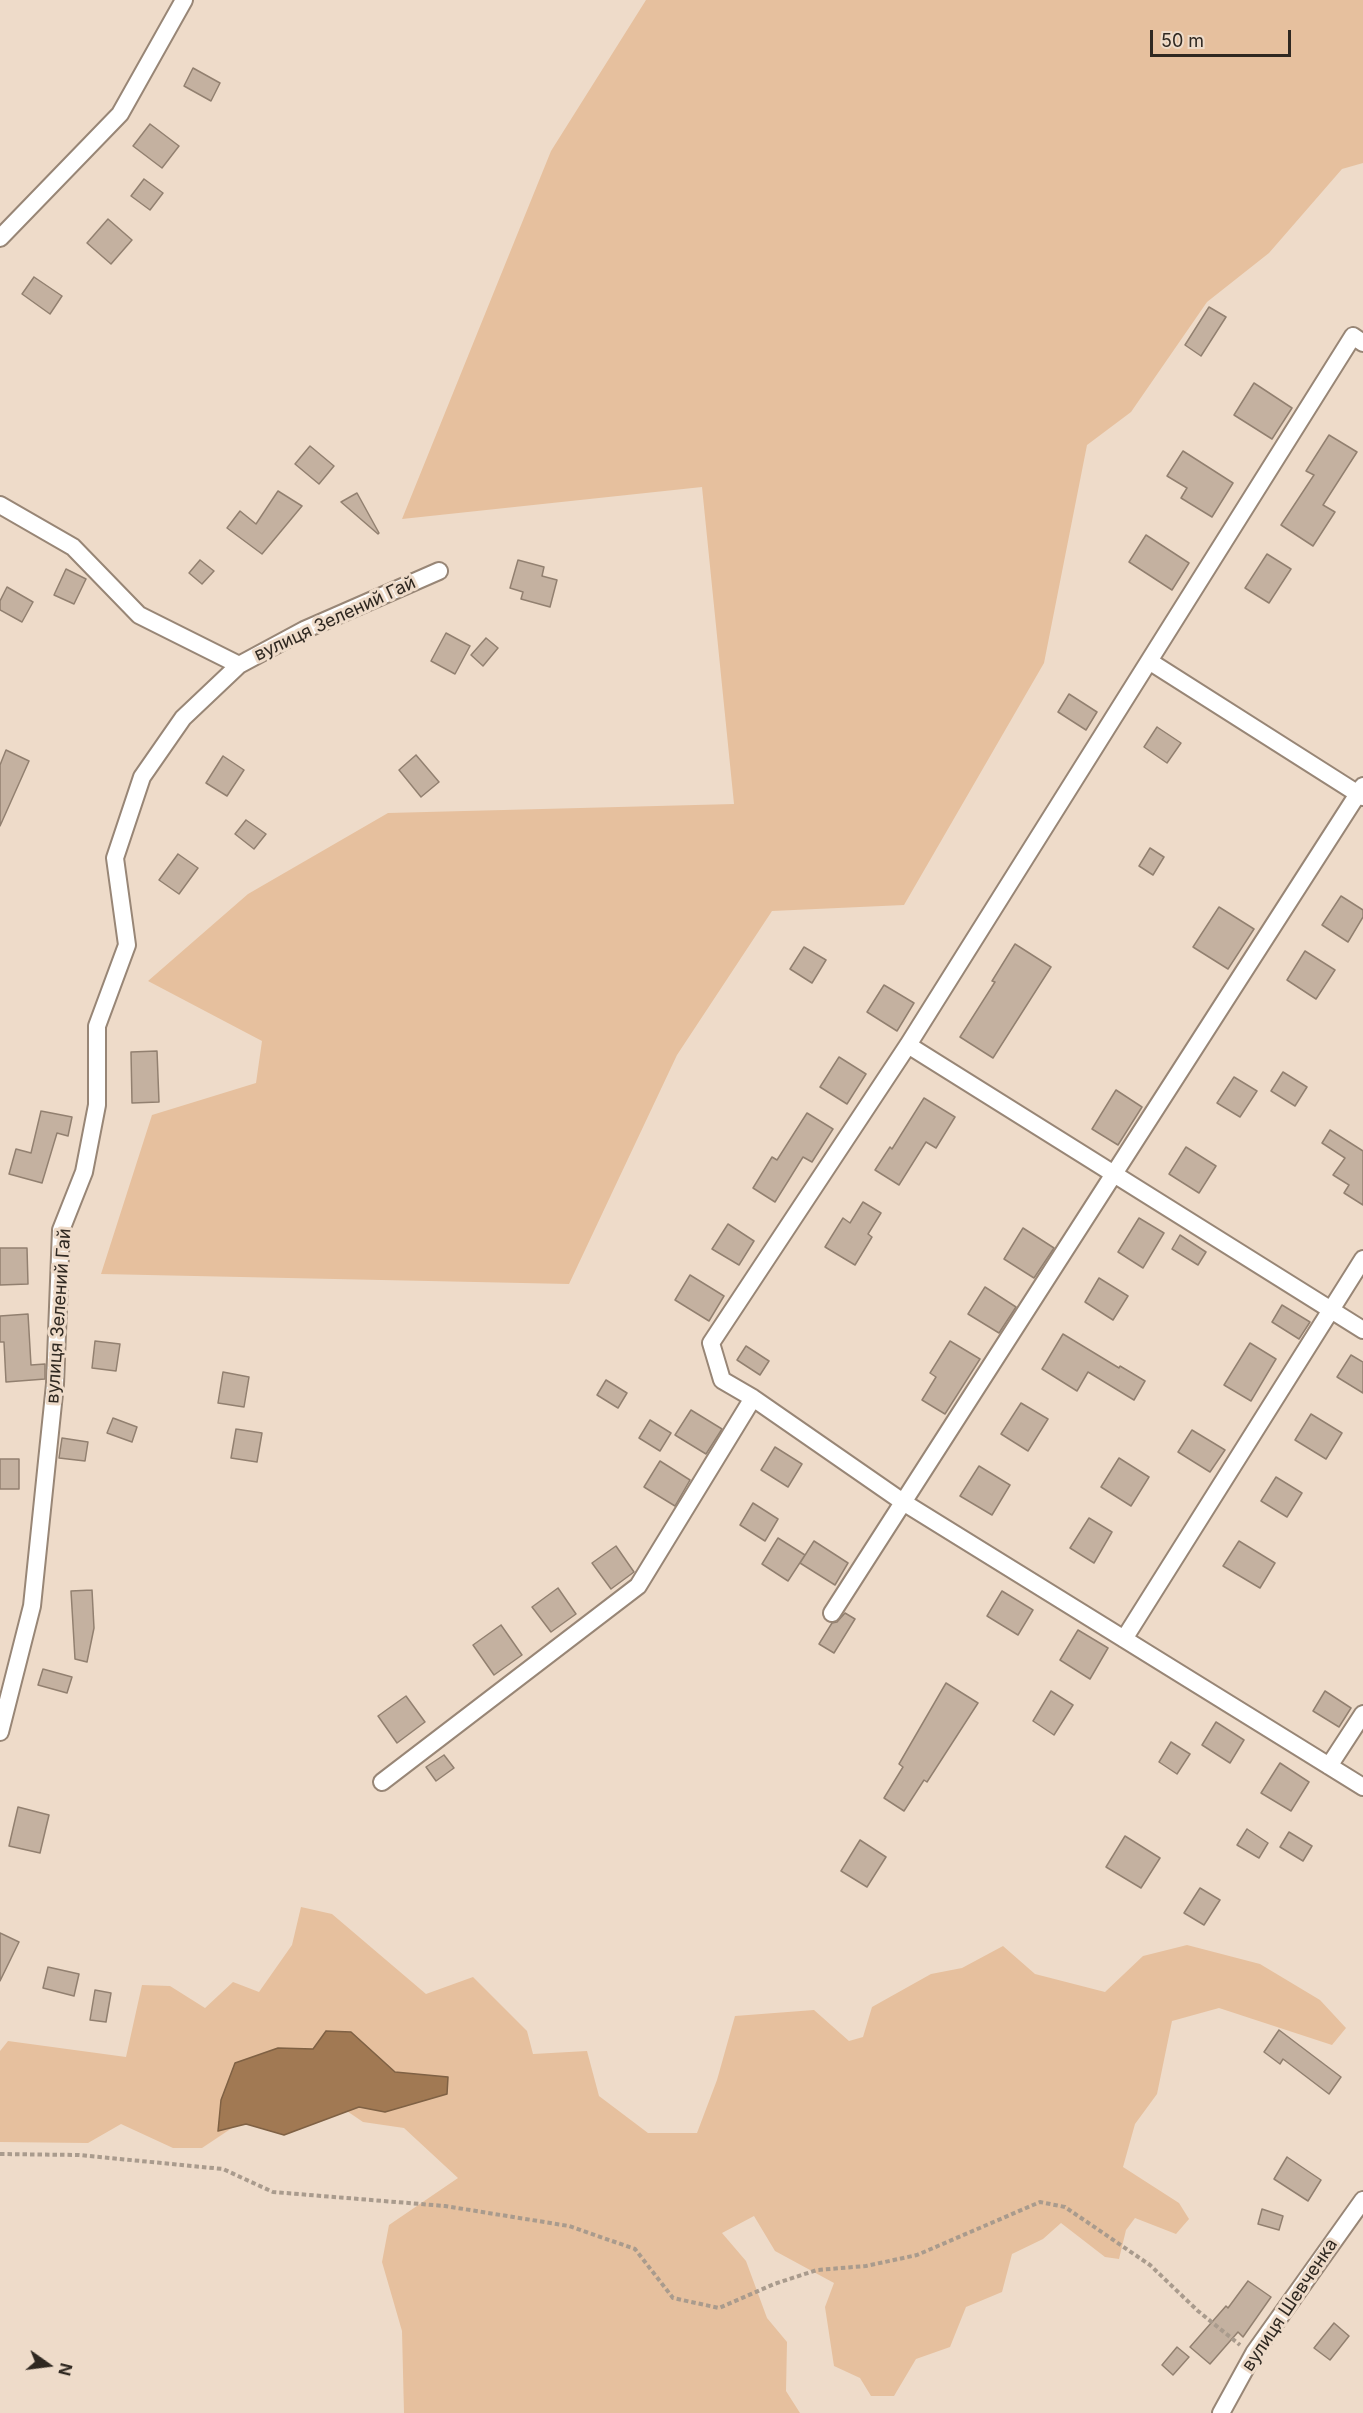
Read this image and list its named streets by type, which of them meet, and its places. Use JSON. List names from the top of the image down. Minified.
{"streets":{"street":["вулиця Зелений Гай","вулиця Шевченка"]},"scale_bar":"50 m","north":"right"}
